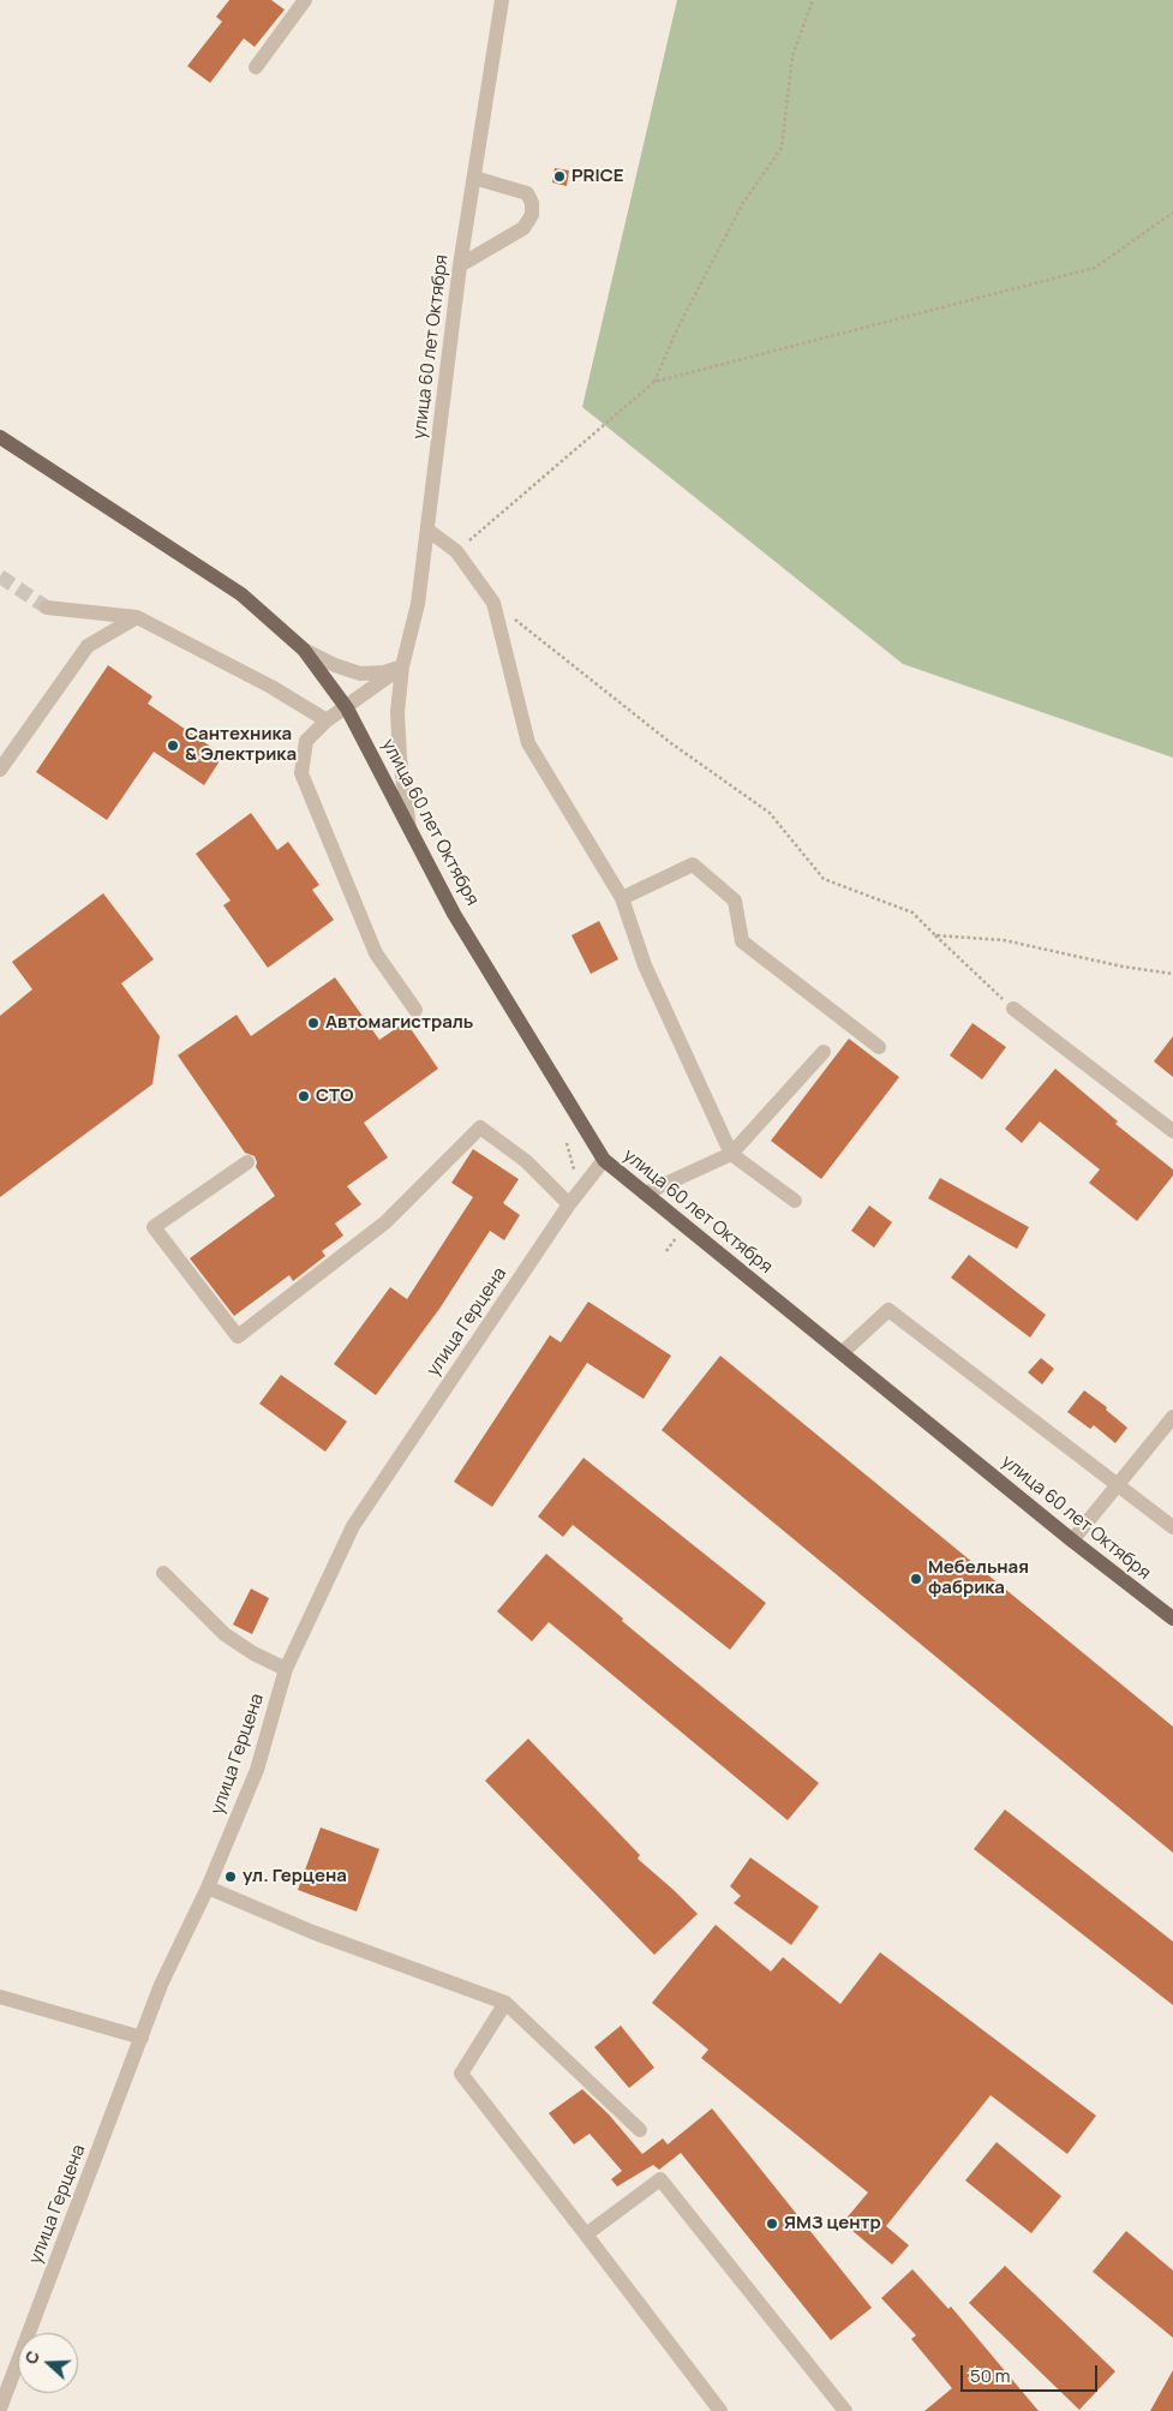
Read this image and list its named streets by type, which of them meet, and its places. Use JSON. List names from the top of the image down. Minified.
{"streets":{"main road":["улица 60 лет Октября"],"street":["улица Герцена"]},"crossings":[["улица 60 лет Октября","улица Герцена"]],"places":["PRICE","Сантехника & Электрика","Автомагистраль","СТО","Мебельная фабрика","ул. Герцена","ЯМЗ центр"],"scale_bar":"50 m","north":"left"}
